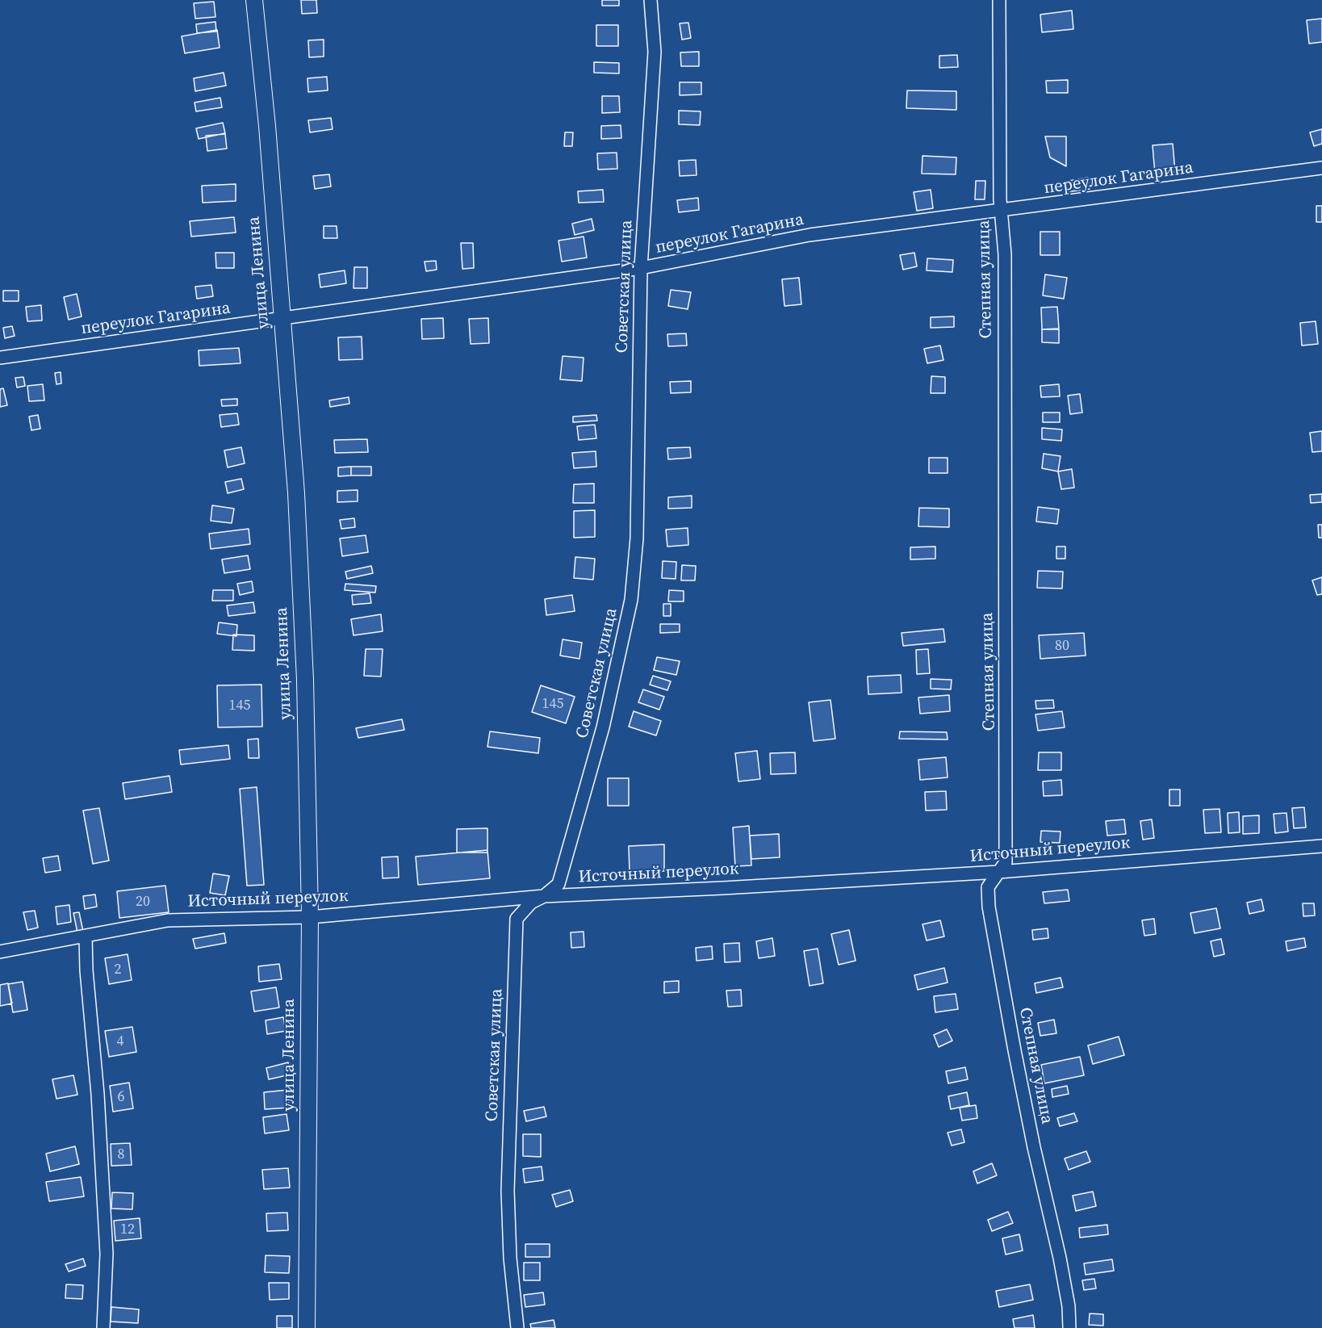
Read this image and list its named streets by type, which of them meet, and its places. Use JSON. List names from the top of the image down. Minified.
{"streets":{"street":["переулок Гагарина","улица Ленина","Степная улица","Советская улица","Источный переулок"]},"crossings":[["переулок Гагарина","улица Ленина"],["переулок Гагарина","Степная улица"],["переулок Гагарина","Советская улица"],["улица Ленина","Источный переулок"],["Степная улица","Источный переулок"],["Советская улица","Источный переулок"]],"house_numbers":["80","145","145","20","2","4","6","8","12"]}
